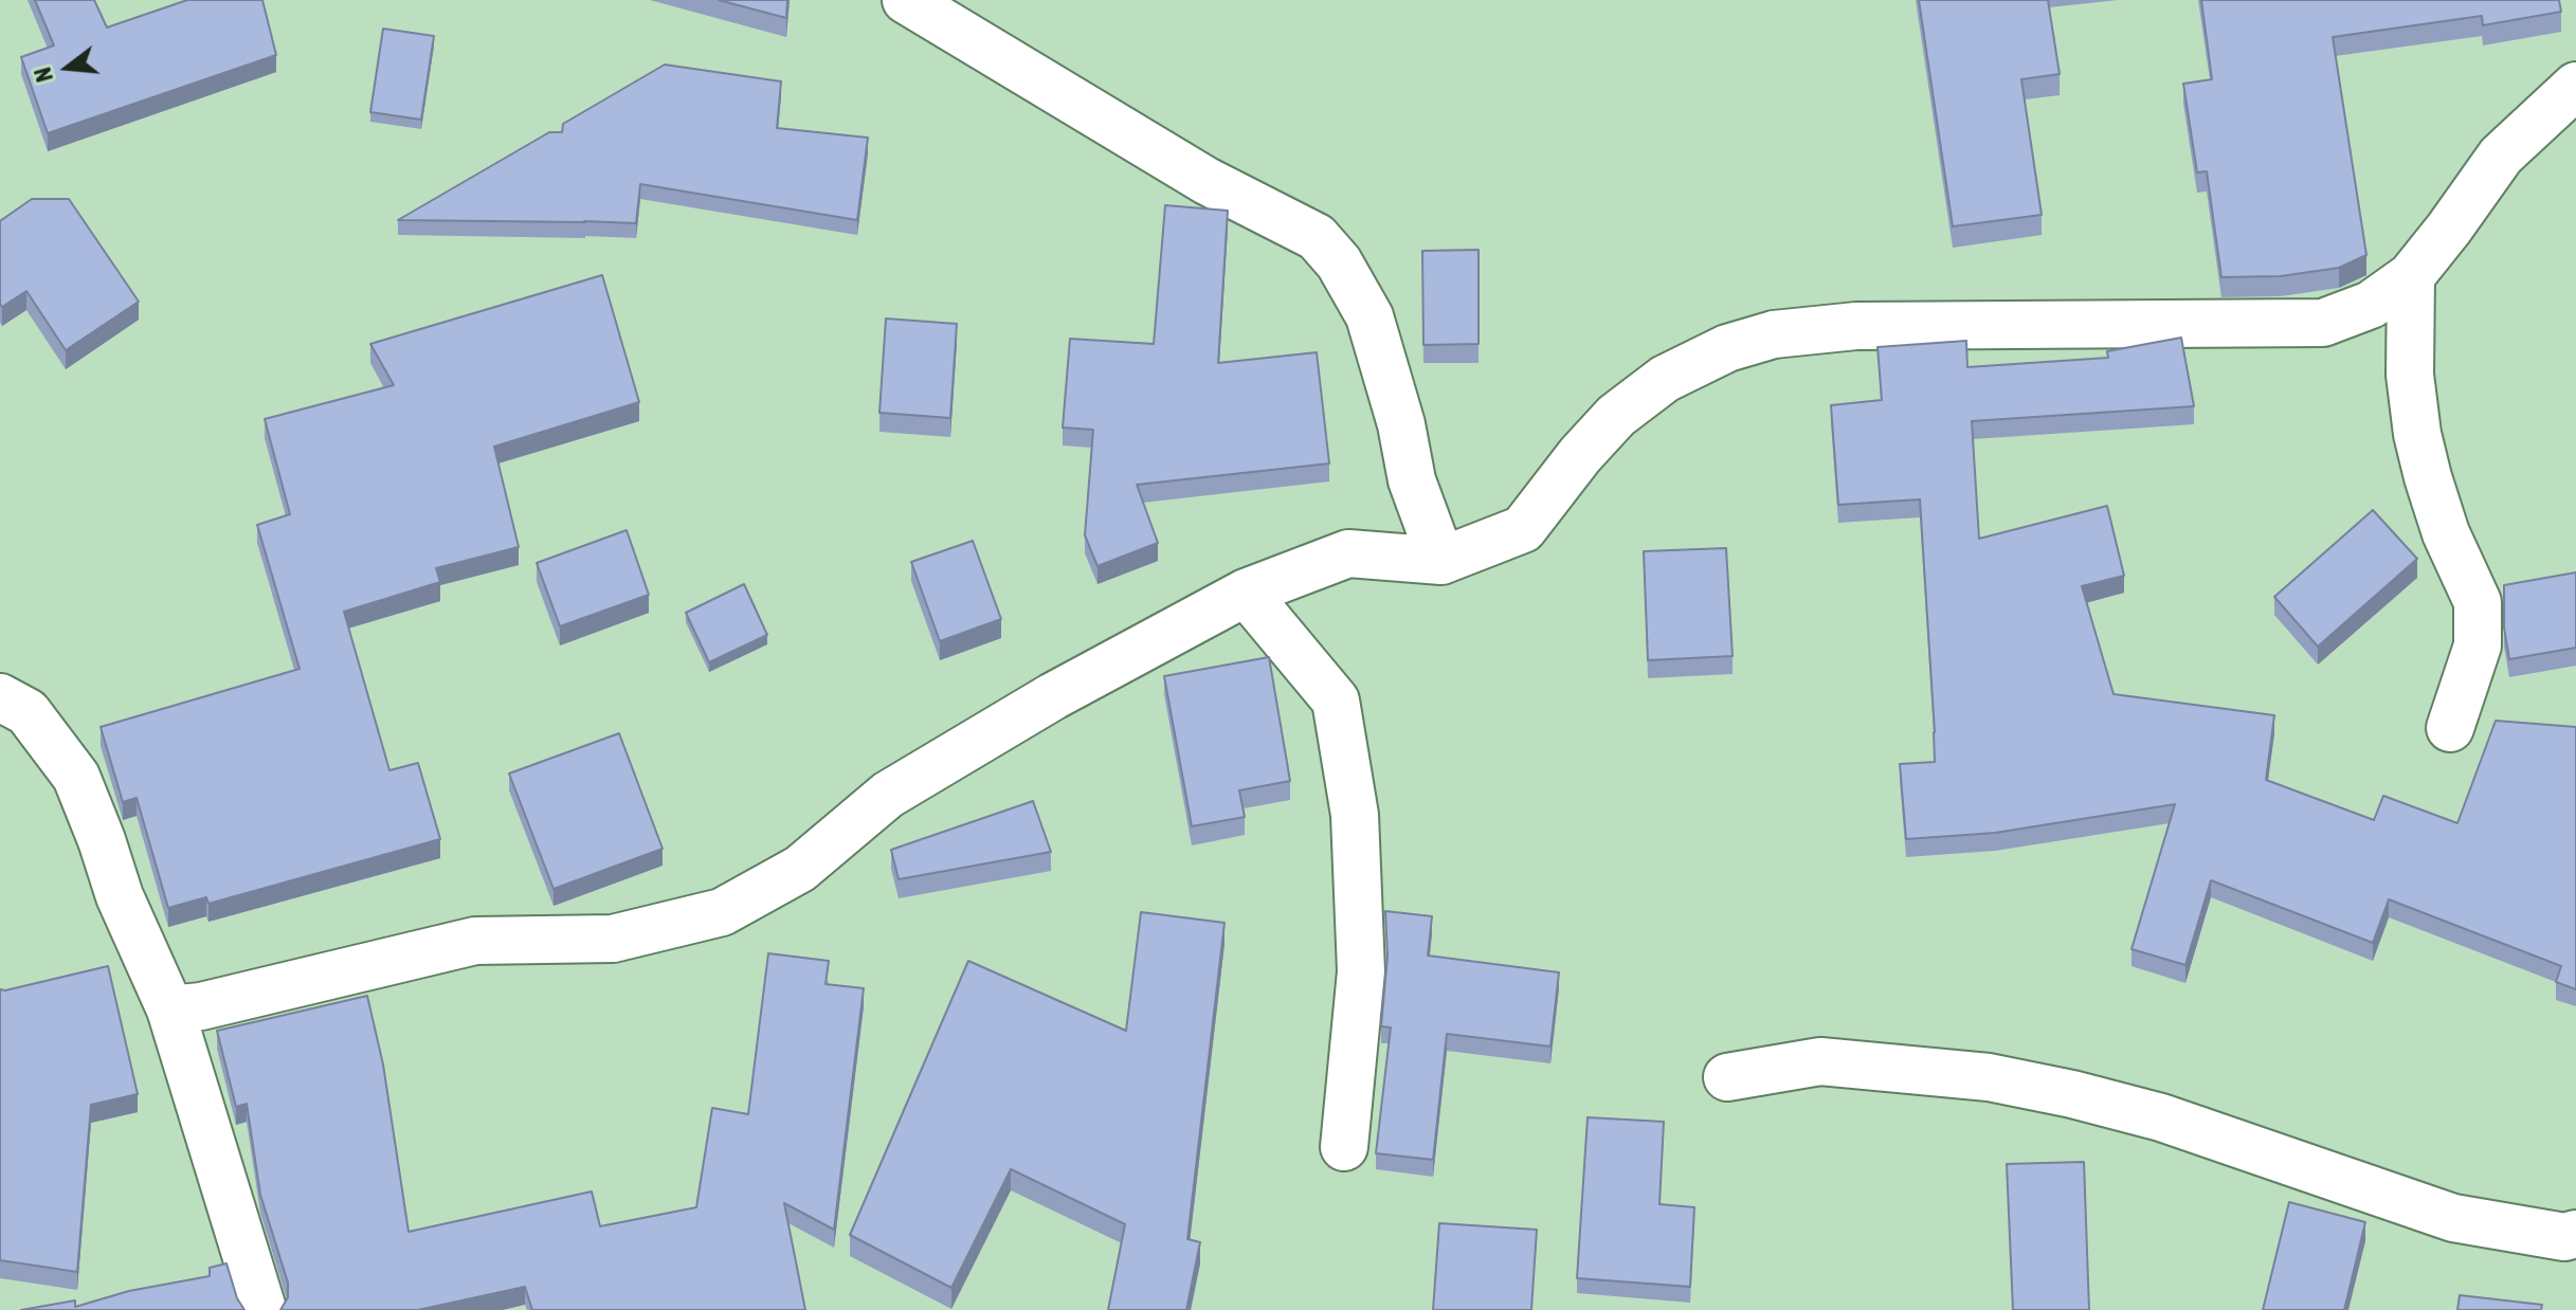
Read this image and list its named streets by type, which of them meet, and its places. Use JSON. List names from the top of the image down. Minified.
{"north":"left"}
